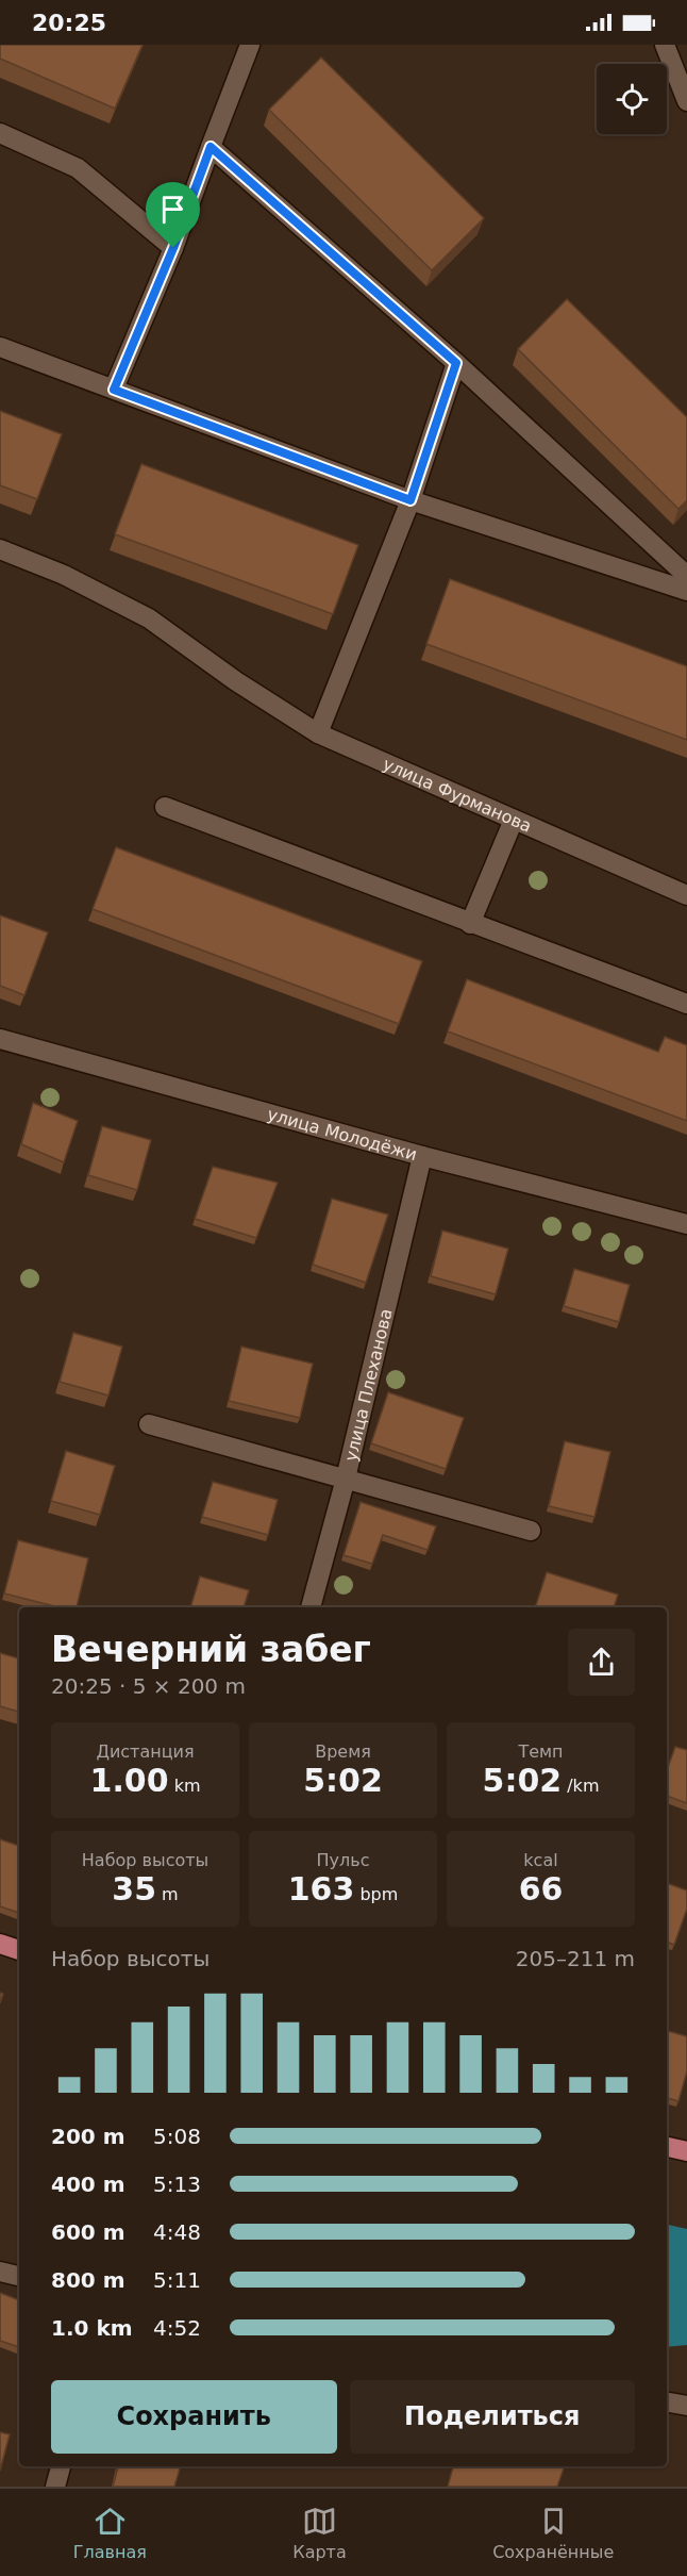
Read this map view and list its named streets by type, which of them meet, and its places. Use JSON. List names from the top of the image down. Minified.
{"streets":{"street":["улица Фурманова","улица Молодёжи","улица Плеханова"]},"crossings":[["улица Молодёжи","улица Плеханова"]],"page":{"status":"20:25","heading":["Вечерний забег","20:25 · 5 × 200 m"],"stats":[["Дистанция","1.00 km"],["Время","5:02"],["Темп","5:02 /km"],["Набор высоты","35 m"],["Пульс","163 bpm"],["kcal","66"]],"chart":["Набор высоты","205–211 m"],"list":[{"name":"200 m","note":"5:08"},{"name":"400 m","note":"5:13"},{"name":"600 m","note":"4:48"},{"name":"800 m","note":"5:11"},{"name":"1.0 km","note":"4:52"}],"buttons":["Сохранить","Поделиться"],"tabs":["Главная","Карта","Сохранённые"]}}
